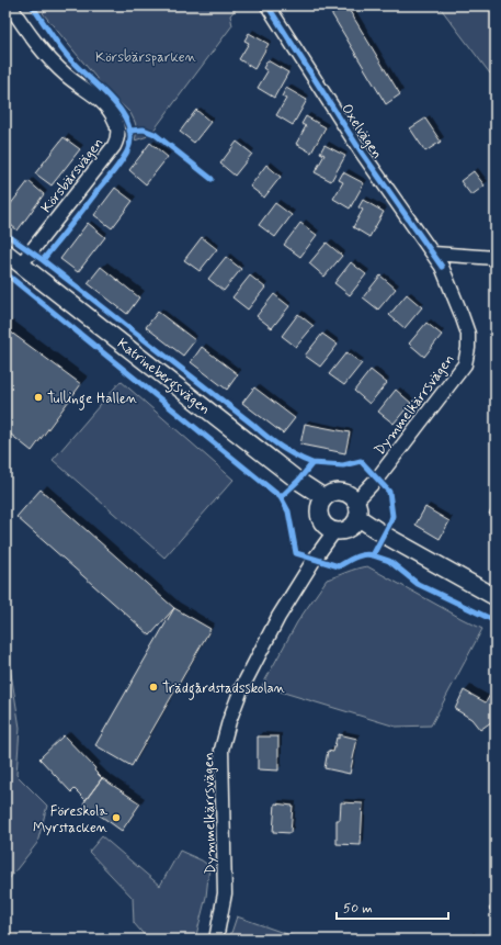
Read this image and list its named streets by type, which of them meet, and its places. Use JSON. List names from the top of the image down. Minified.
{"streets":{"street":["Oxelvägen","Körsbärsvägen","Katrinebergsvägen","Dymmelkärrsvägen"]},"crossings":[["Oxelvägen","Dymmelkärrsvägen"],["Körsbärsvägen","Katrinebergsvägen"],["Katrinebergsvägen","Dymmelkärrsvägen"]],"parks":["Körsbärsparken"],"places":["Tullinge Hallen","Trädgårdstadsskolan","Föreskola Myrstacken"],"scale_bar":"50 m"}
